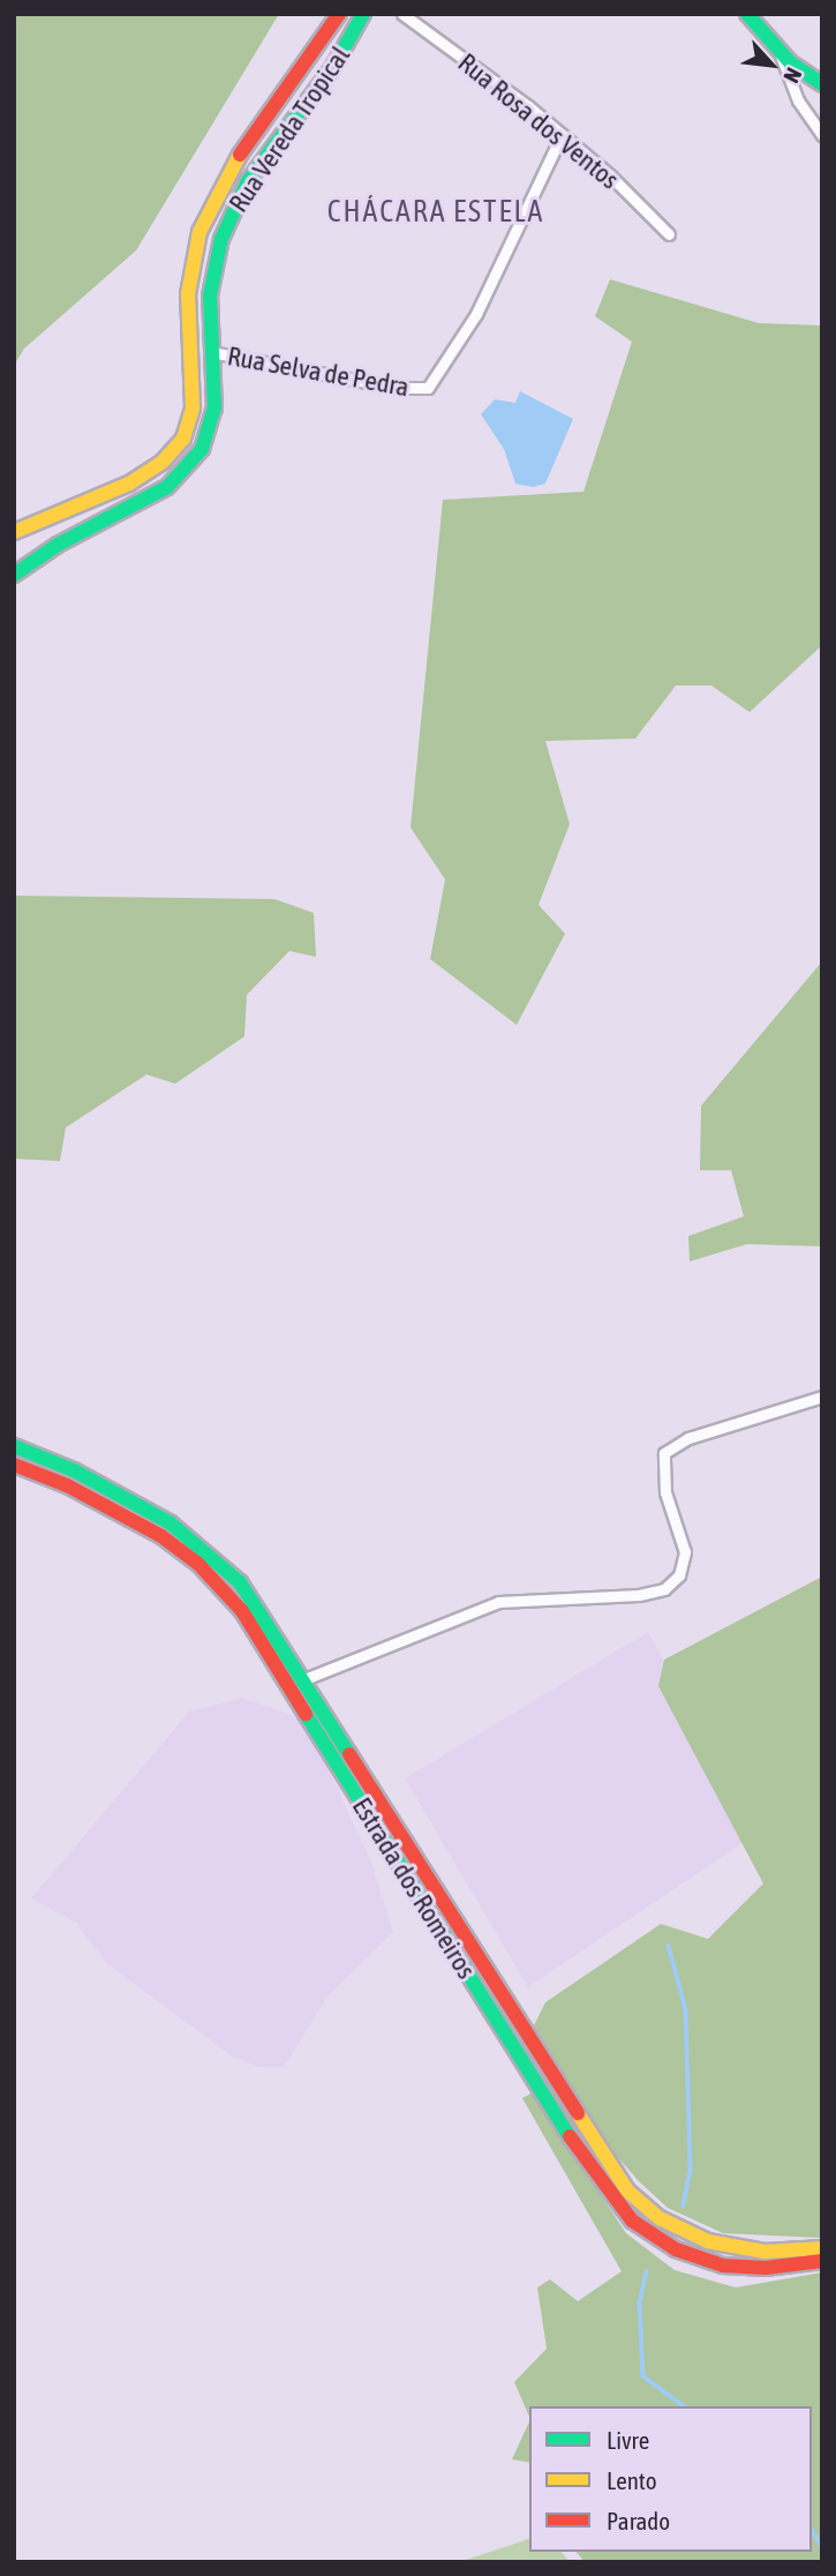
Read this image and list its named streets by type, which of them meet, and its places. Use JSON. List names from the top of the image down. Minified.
{"streets":{"main road":["Rua Vereda Tropical","Estrada dos Romeiros"],"street":["Rua Rosa dos Ventos","Rua Selva de Pedra"]},"crossings":[["Rua Rosa dos Ventos","Rua Selva de Pedra"],["Rua Vereda Tropical","Rua Selva de Pedra"]],"districts":["CHÁCARA ESTELA"],"legend":["Livre","Lento","Parado"],"north":"bottom right"}
